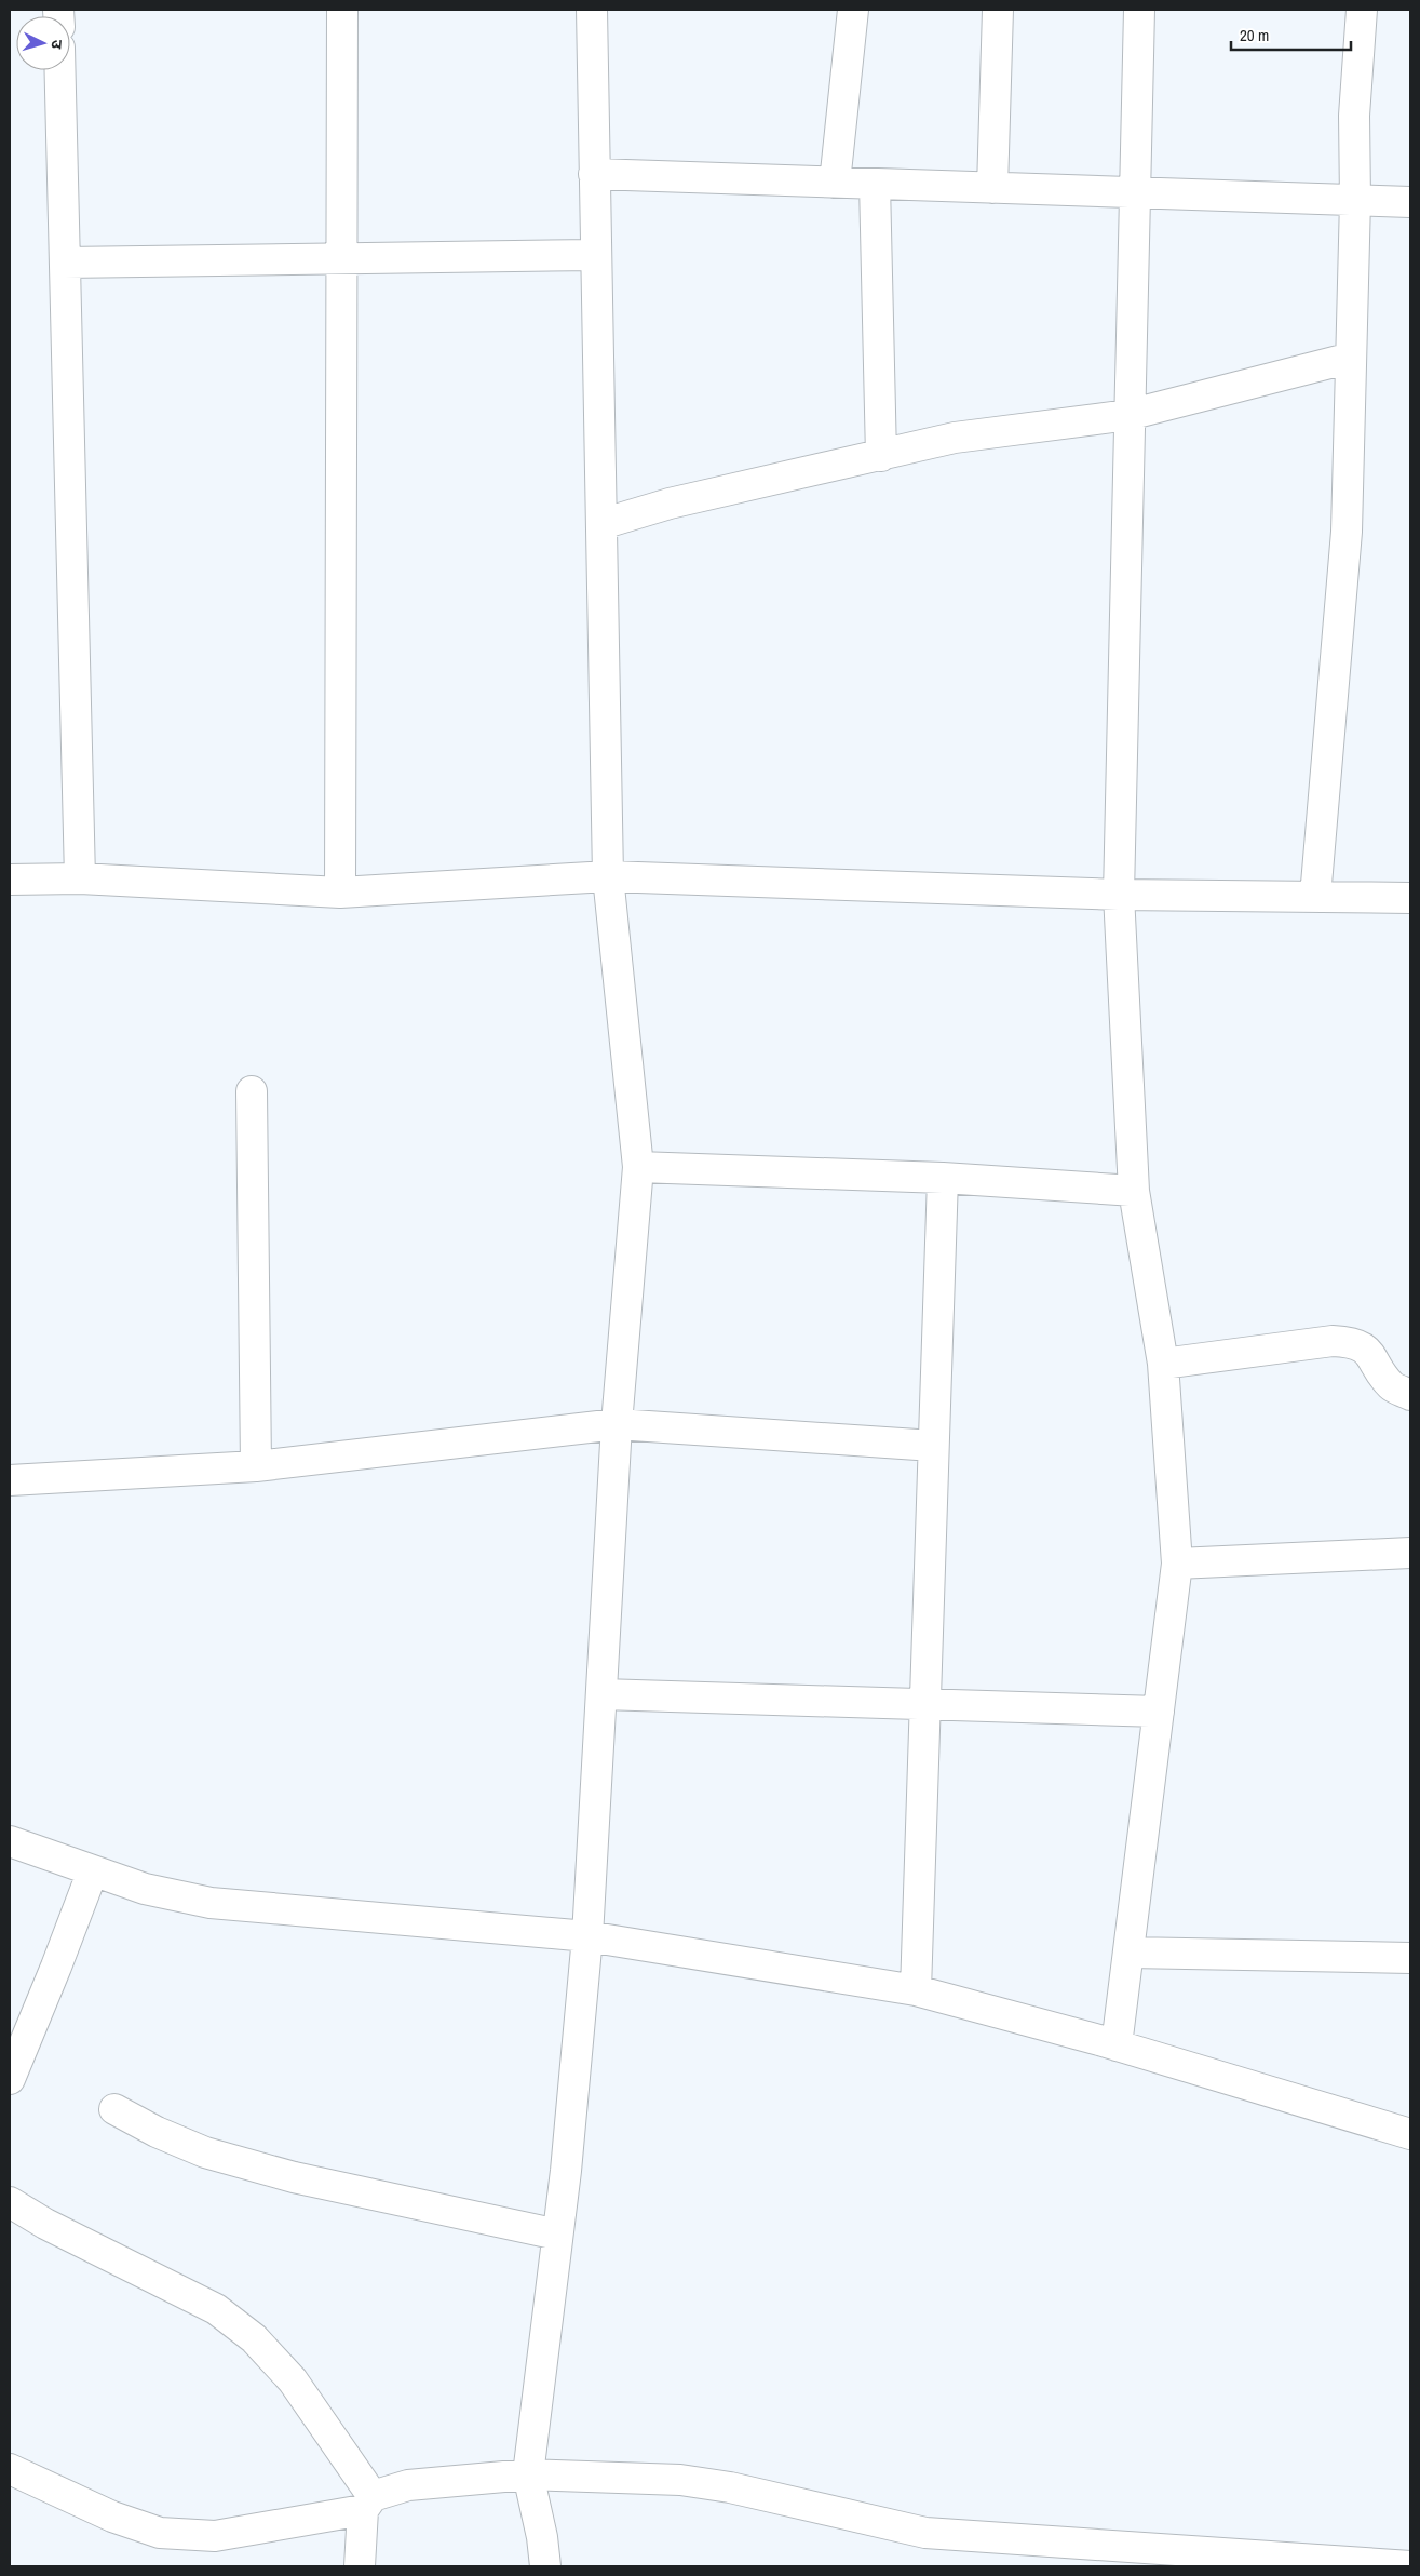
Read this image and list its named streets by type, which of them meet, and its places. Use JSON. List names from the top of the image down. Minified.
{"scale_bar":"20 m","north":"right"}
